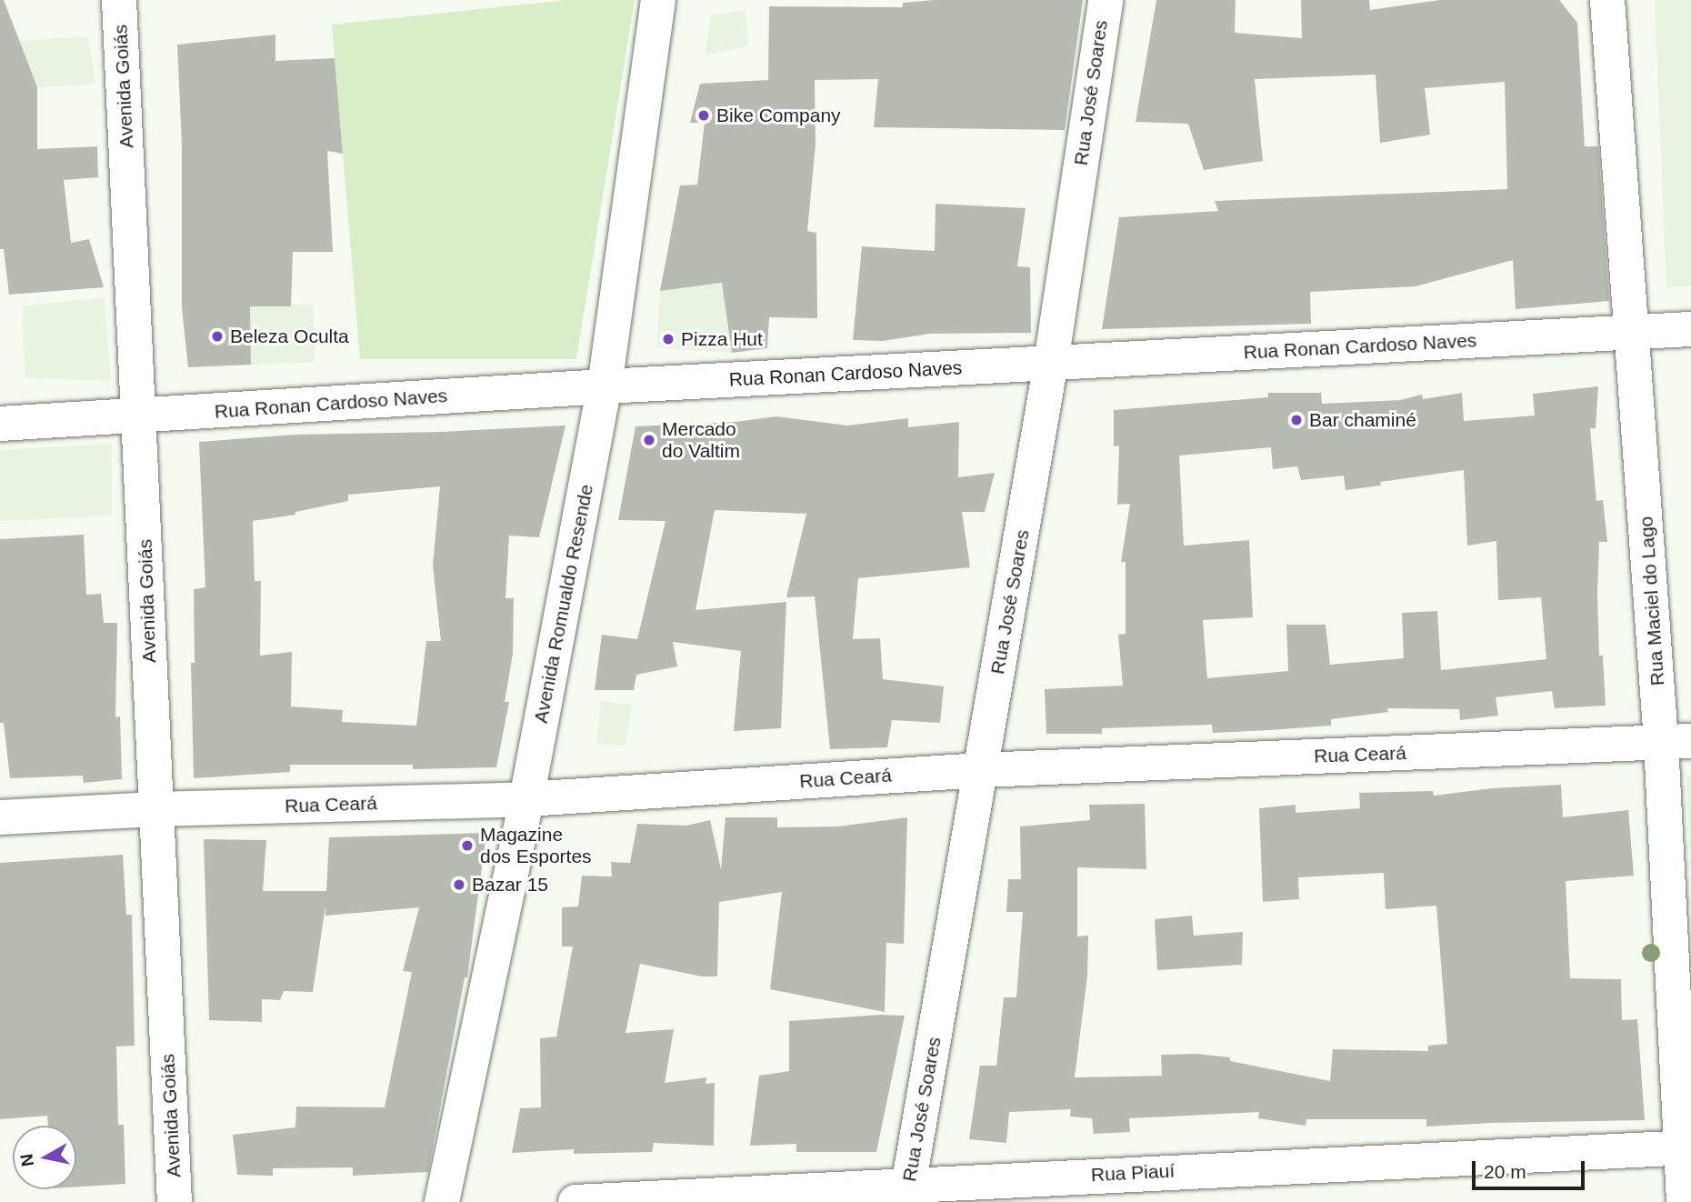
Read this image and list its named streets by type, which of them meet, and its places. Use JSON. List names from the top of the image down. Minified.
{"streets":{"street":["Avenida Goiás","Rua José Soares","Rua Ronan Cardoso Naves","Rua Maciel do Lago","Avenida Romualdo Resende","Rua Ceará","Rua Piauí"]},"crossings":[["Avenida Goiás","Rua Ronan Cardoso Naves"],["Avenida Goiás","Rua Ceará"],["Rua José Soares","Rua Ronan Cardoso Naves"],["Rua José Soares","Rua Ceará"],["Rua José Soares","Rua Piauí"],["Rua Ronan Cardoso Naves","Rua Maciel do Lago"],["Rua Ronan Cardoso Naves","Avenida Romualdo Resende"],["Rua Maciel do Lago","Rua Ceará"],["Rua Maciel do Lago","Rua Piauí"],["Avenida Romualdo Resende","Rua Ceará"]],"places":["Bike Company","Beleza Oculta","Pizza Hut","Bar chaminé","Mercado do Valtim","Magazine dos Esportes","Bazar 15"],"scale_bar":"20 m","north":"left"}
